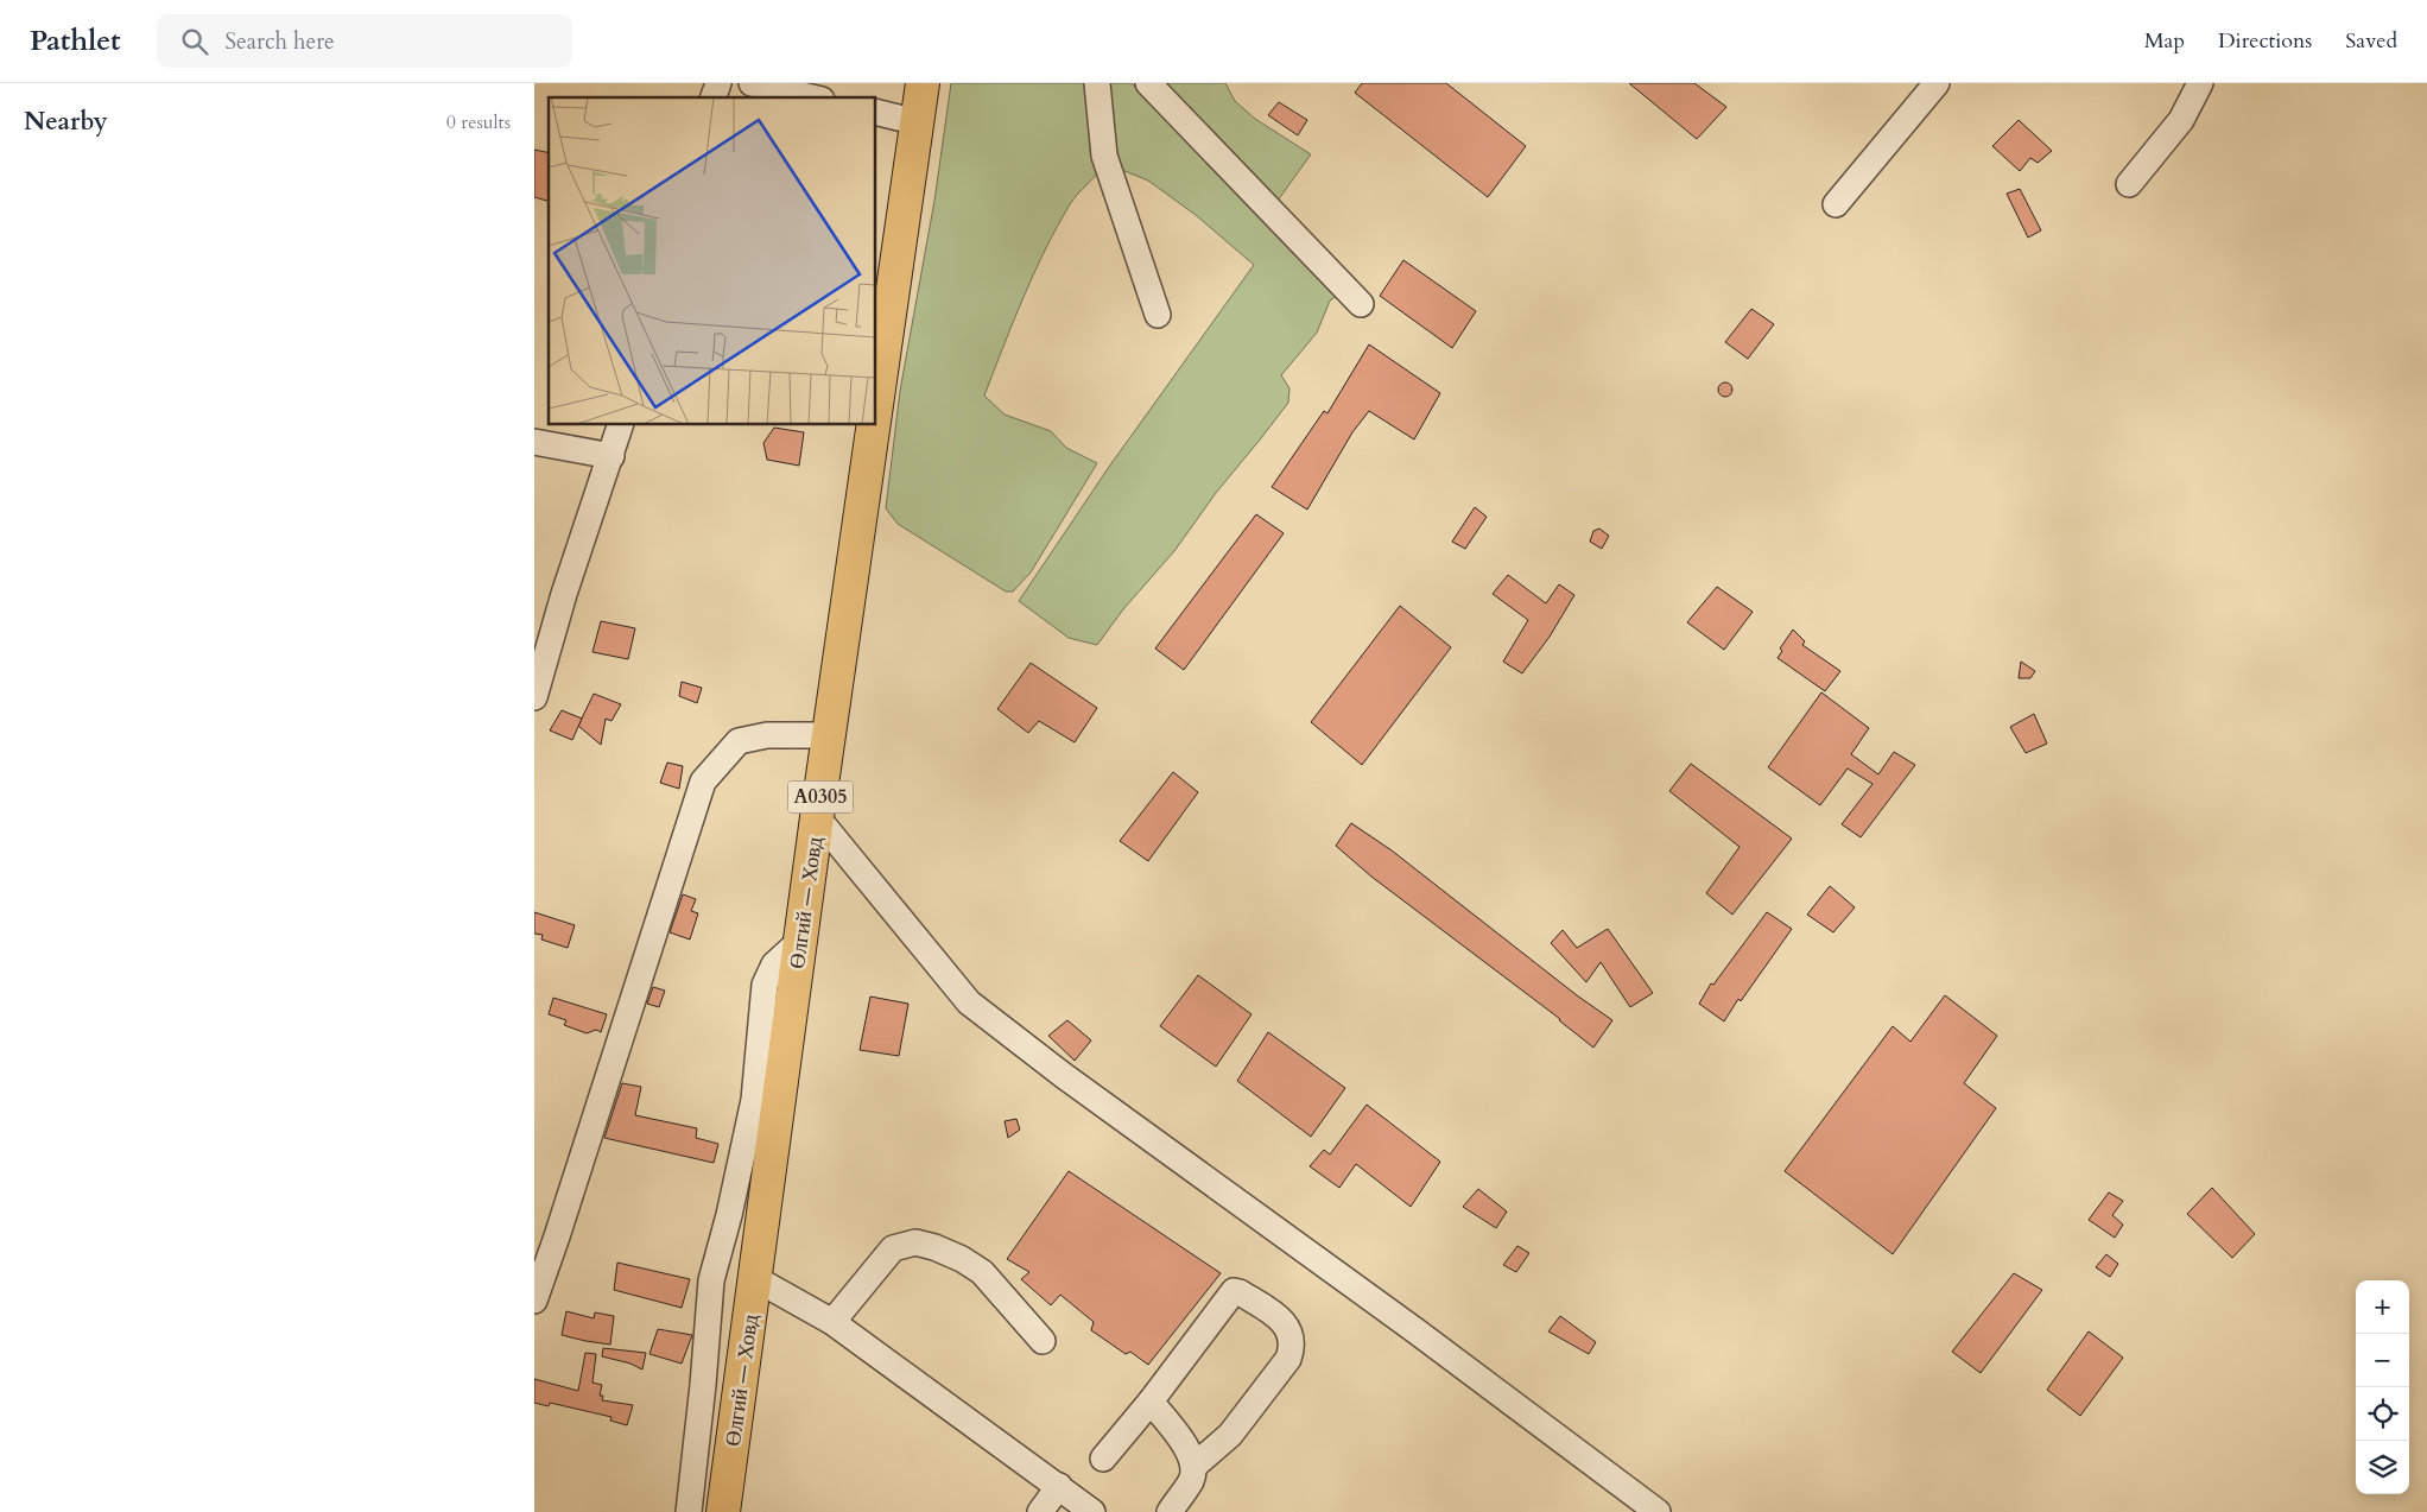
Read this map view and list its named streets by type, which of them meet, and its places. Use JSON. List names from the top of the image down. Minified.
{"streets":{"highway":["A0305","Өлгий — Ховд"]},"page":{"header":"Pathlet","search":"Search here","nav":["Map","Directions","Saved"],"heading":["Nearby","0 results"],"map_buttons":["+","−"]}}
